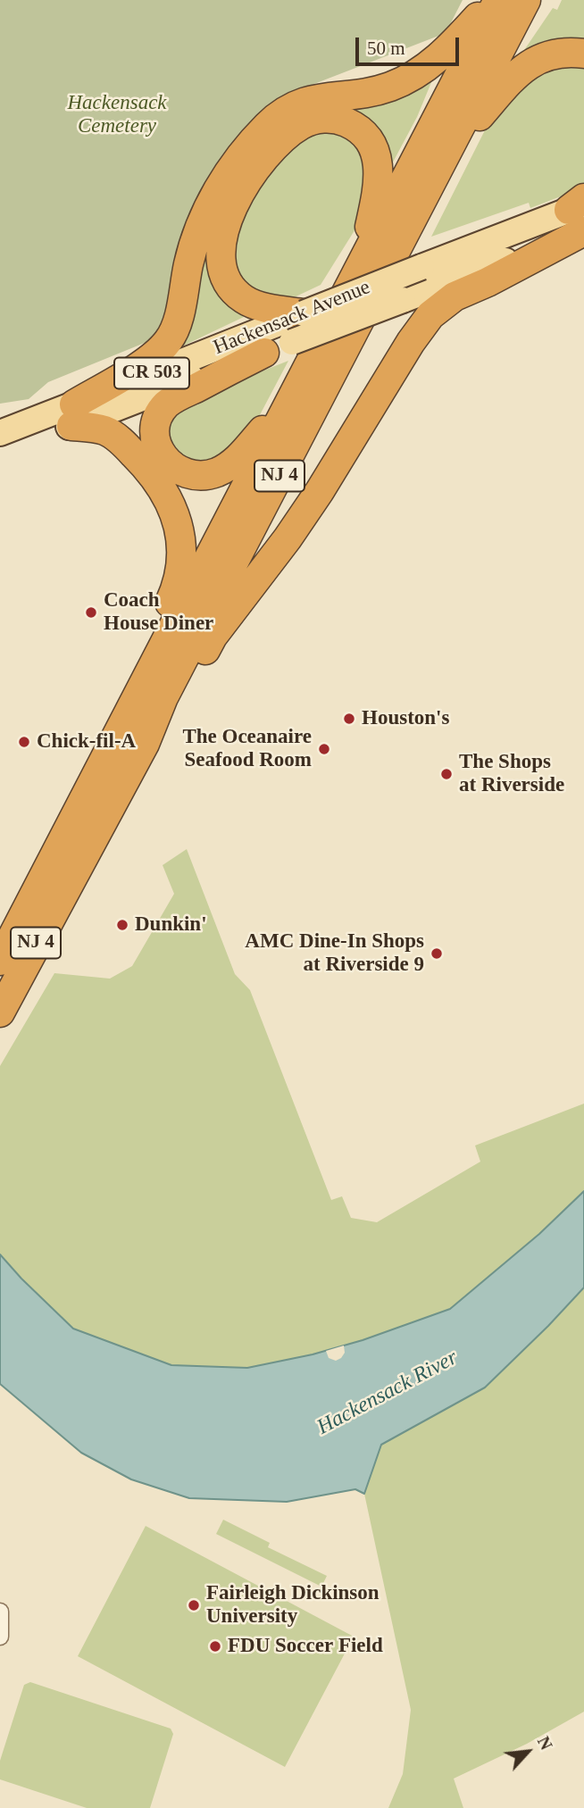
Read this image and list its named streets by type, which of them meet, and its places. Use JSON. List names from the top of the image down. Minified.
{"streets":{"highway":["NJ 4"],"main road":["Hackensack Avenue","CR 503"]},"water":["Hackensack River"],"parks":["Hackensack Cemetery"],"places":["Coach House Diner","Houston's","Chick-fil-A","The Oceanaire Seafood Room","The Shops at Riverside","Dunkin'","AMC Dine-In Shops at Riverside 9","Fairleigh Dickinson University","FDU Soccer Field"],"scale_bar":"50 m","north":"top right"}
